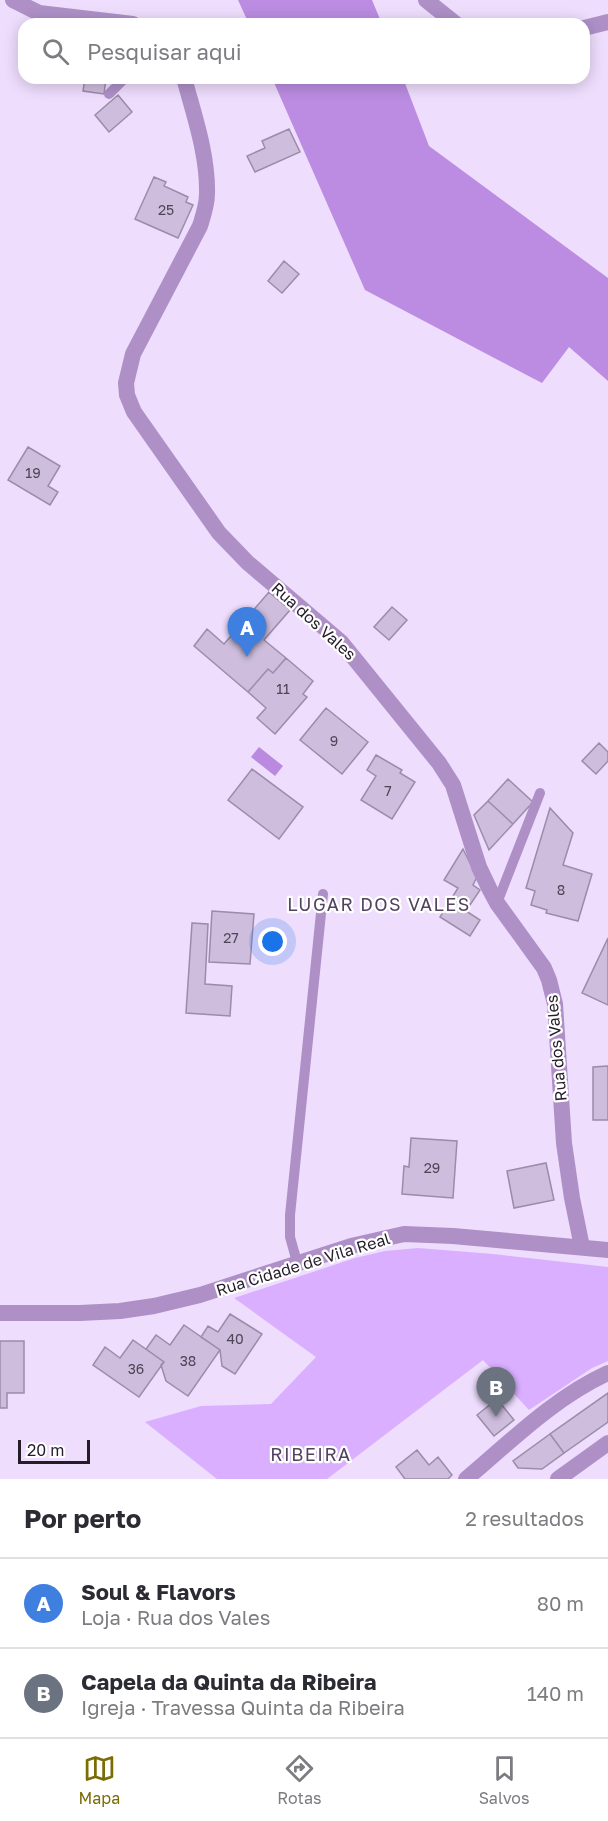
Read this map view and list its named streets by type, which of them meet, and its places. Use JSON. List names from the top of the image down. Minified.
{"streets":{"street":["Rua dos Vales","Rua Cidade de Vila Real"]},"crossings":[["Rua dos Vales","Rua Cidade de Vila Real"]],"districts":["LUGAR DOS VALES","RIBEIRA"],"house_numbers":["25","19","11","9","7","8","27","29","40","38","36"],"scale_bar":"20 m","page":{"search":"Pesquisar aqui","pins":["A","B"],"scale":"20 m","heading":["Por perto","2 resultados"],"list":[{"mark":"A","name":"Soul & Flavors","note":"Loja · Rua dos Vales","value":"80 m"},{"mark":"B","name":"Capela da Quinta da Ribeira","note":"Igreja · Travessa Quinta da Ribeira","value":"140 m"}],"nav":["Mapa","Rotas","Salvos"]}}
